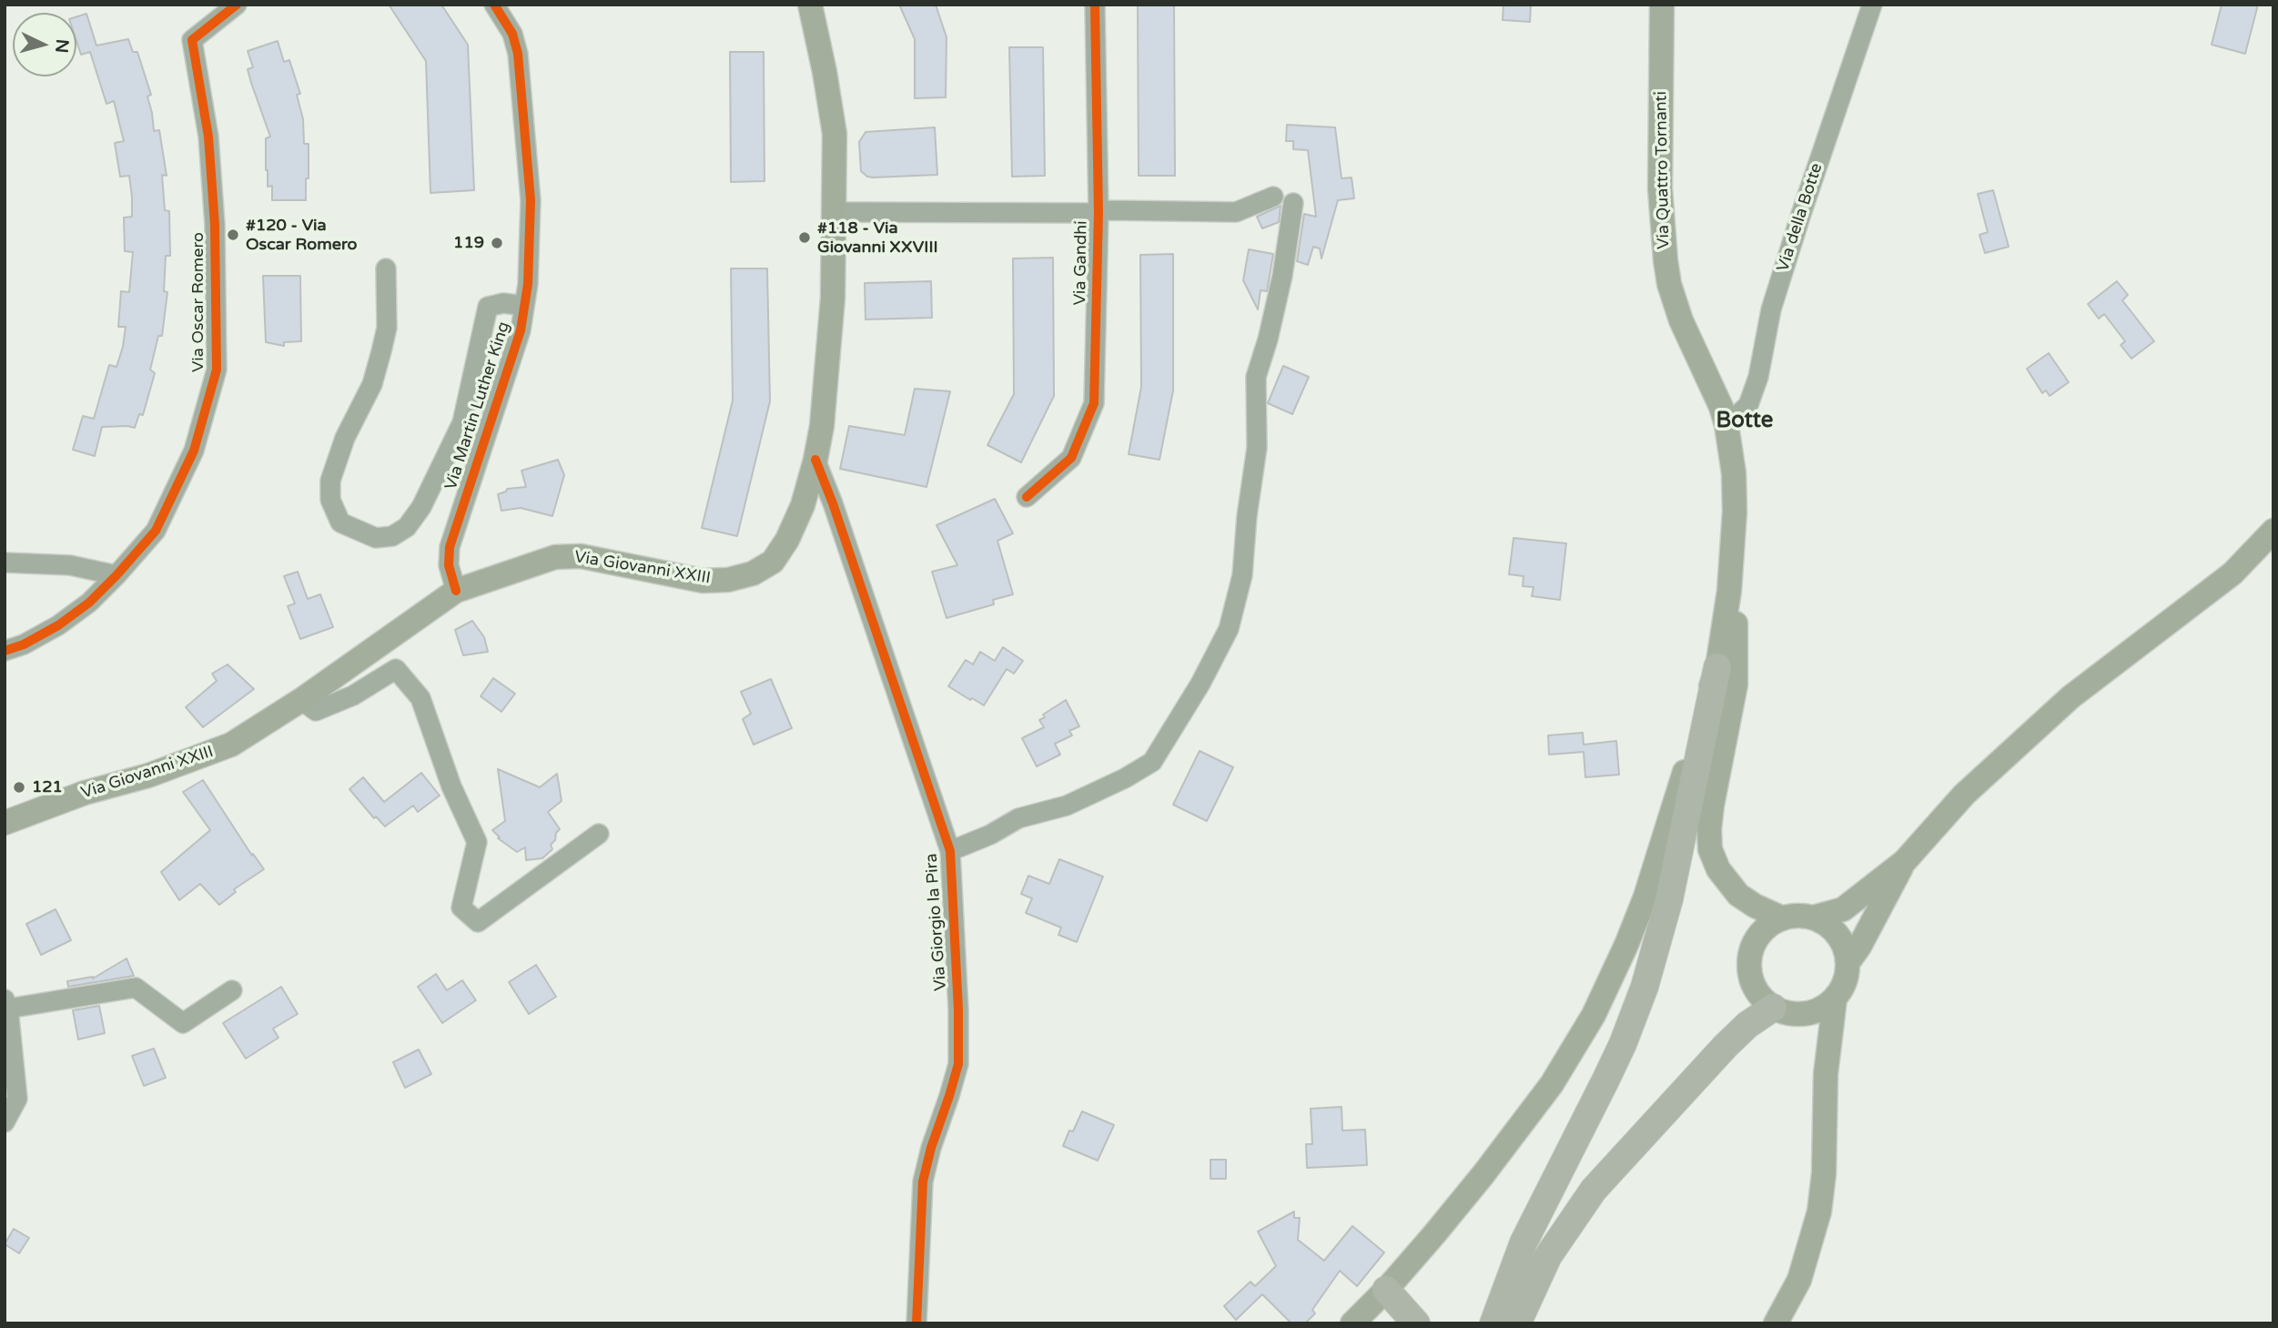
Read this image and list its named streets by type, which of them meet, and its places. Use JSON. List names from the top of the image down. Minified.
{"streets":{"main road":["Via Quattro Tornanti","Via Giovanni XXIII"],"street":["Via della Botte","Via Gandhi","Via Oscar Romero","Via Martin Luther King","Via Giorgio la Pira"]},"crossings":[["Via Quattro Tornanti","Via della Botte"],["Via Martin Luther King","Via Giovanni XXIII"],["Via Giovanni XXIII","Via Giorgio la Pira"]],"districts":["Botte"],"places":["#120 - Via Oscar Romero","#118 - Via Giovanni XXVIII","119","121"],"north":"right"}
